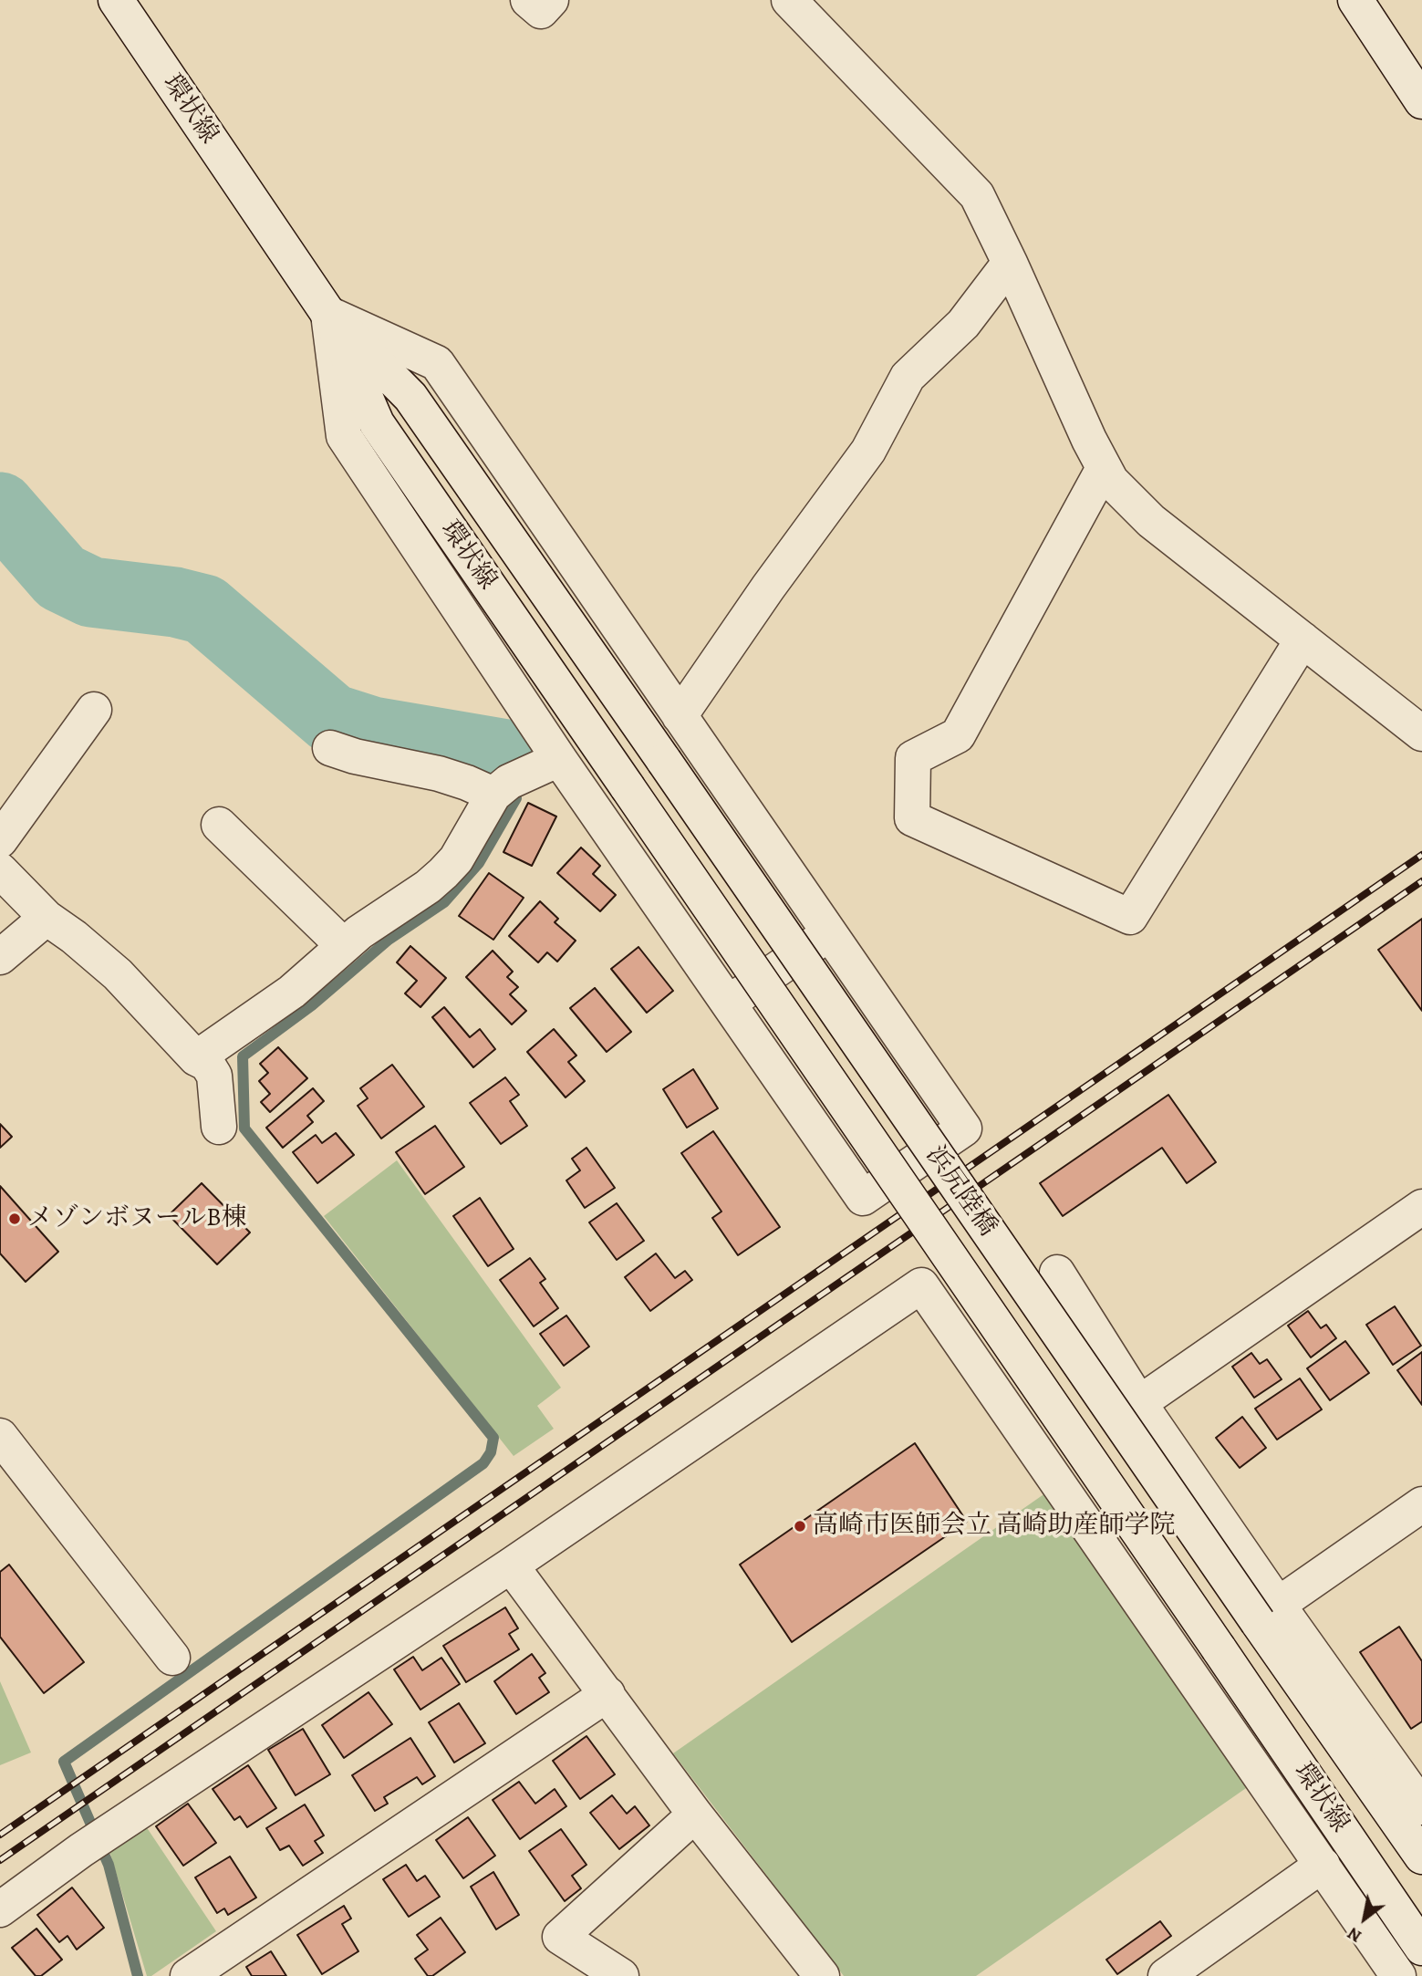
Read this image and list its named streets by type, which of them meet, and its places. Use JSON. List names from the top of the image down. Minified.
{"streets":{"street":["環状線","浜尻陸橋"]},"crossings":[["環状線","浜尻陸橋"]],"places":["メゾンボヌールB棟","高崎市医師会立 高崎助産師学院"],"north":"bottom left"}
